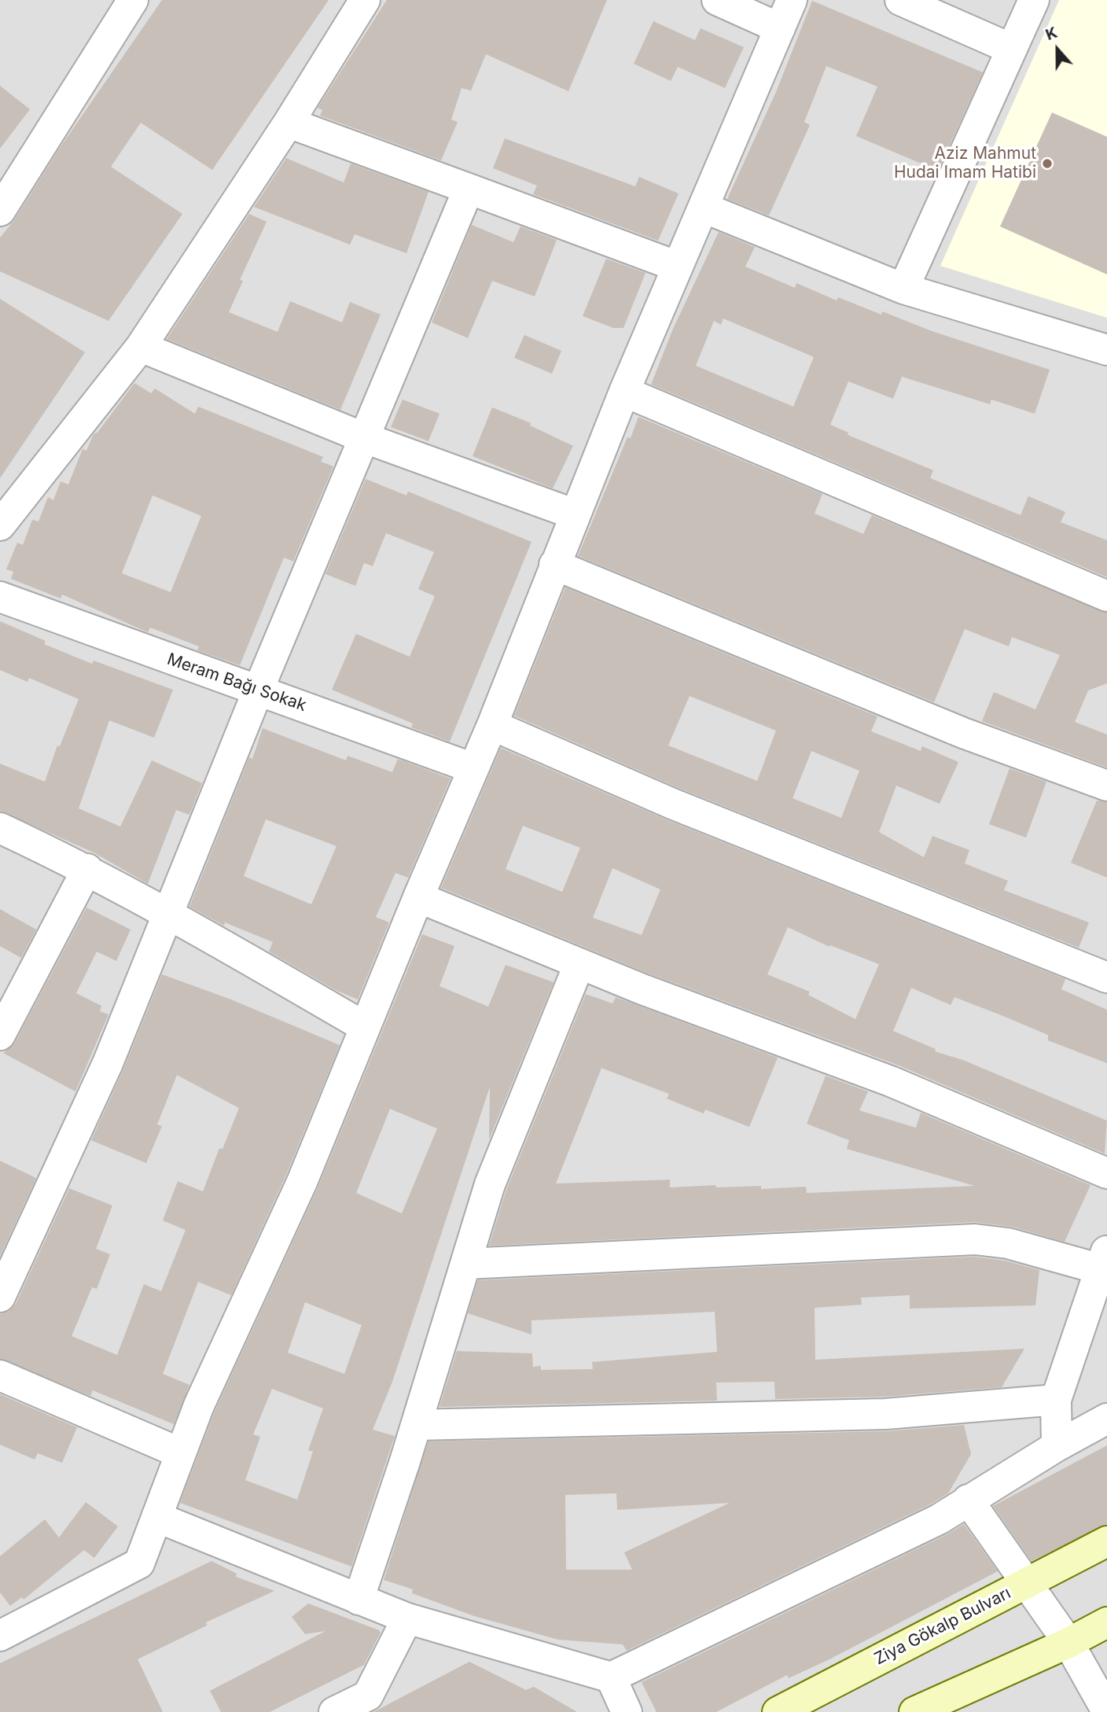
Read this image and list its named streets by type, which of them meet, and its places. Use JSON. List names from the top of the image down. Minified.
{"streets":{"main road":["Ziya Gökalp Bulvarı"],"street":["Meram Bağı Sokak"]},"places":["Aziz Mahmut Hudai Imam Hatibi"],"north":"top"}
